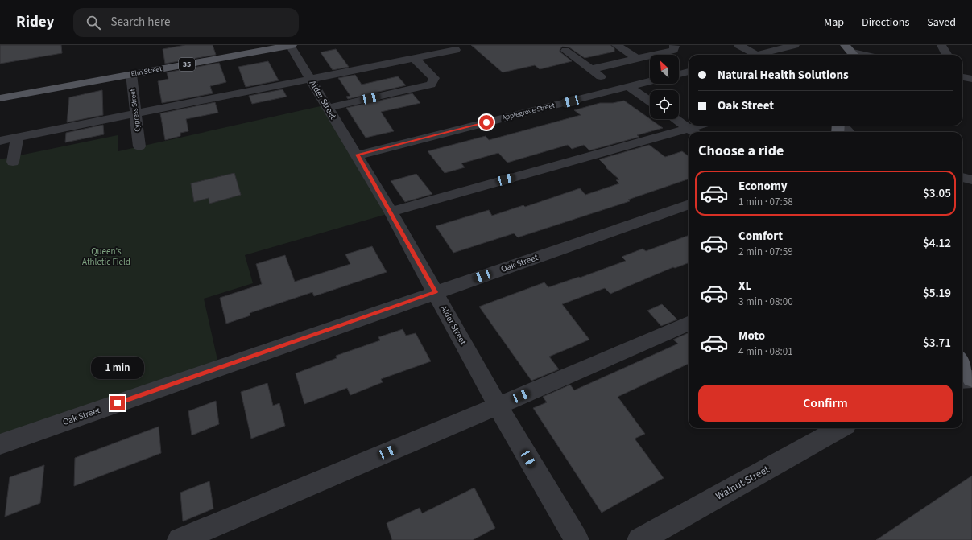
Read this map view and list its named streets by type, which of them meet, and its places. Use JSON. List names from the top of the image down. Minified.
{"streets":{"main road":["35","Elm Street"],"street":["Alder Street","Cypress Street","Applegrove Street","Oak Street","Walnut Street"]},"crossings":[["Elm Street","Alder Street"],["Elm Street","Cypress Street"],["Alder Street","Applegrove Street"],["Alder Street","Oak Street"]],"parks":["Queen's Athletic Field"],"north":"top left","page":{"header":"Ridey","search":"Search here","nav":["Map","Directions","Saved"],"banner":["Natural Health Solutions","Oak Street"],"heading":"Choose a ride","list":[{"name":"Economy","note":"1 min · 07:58","value":"$3.05"},{"name":"Comfort","note":"2 min · 07:59","value":"$4.12"},{"name":"XL","note":"3 min · 08:00","value":"$5.19"},{"name":"Moto","note":"4 min · 08:01","value":"$3.71"}],"bubble":"1 min","buttons":"Confirm"}}
